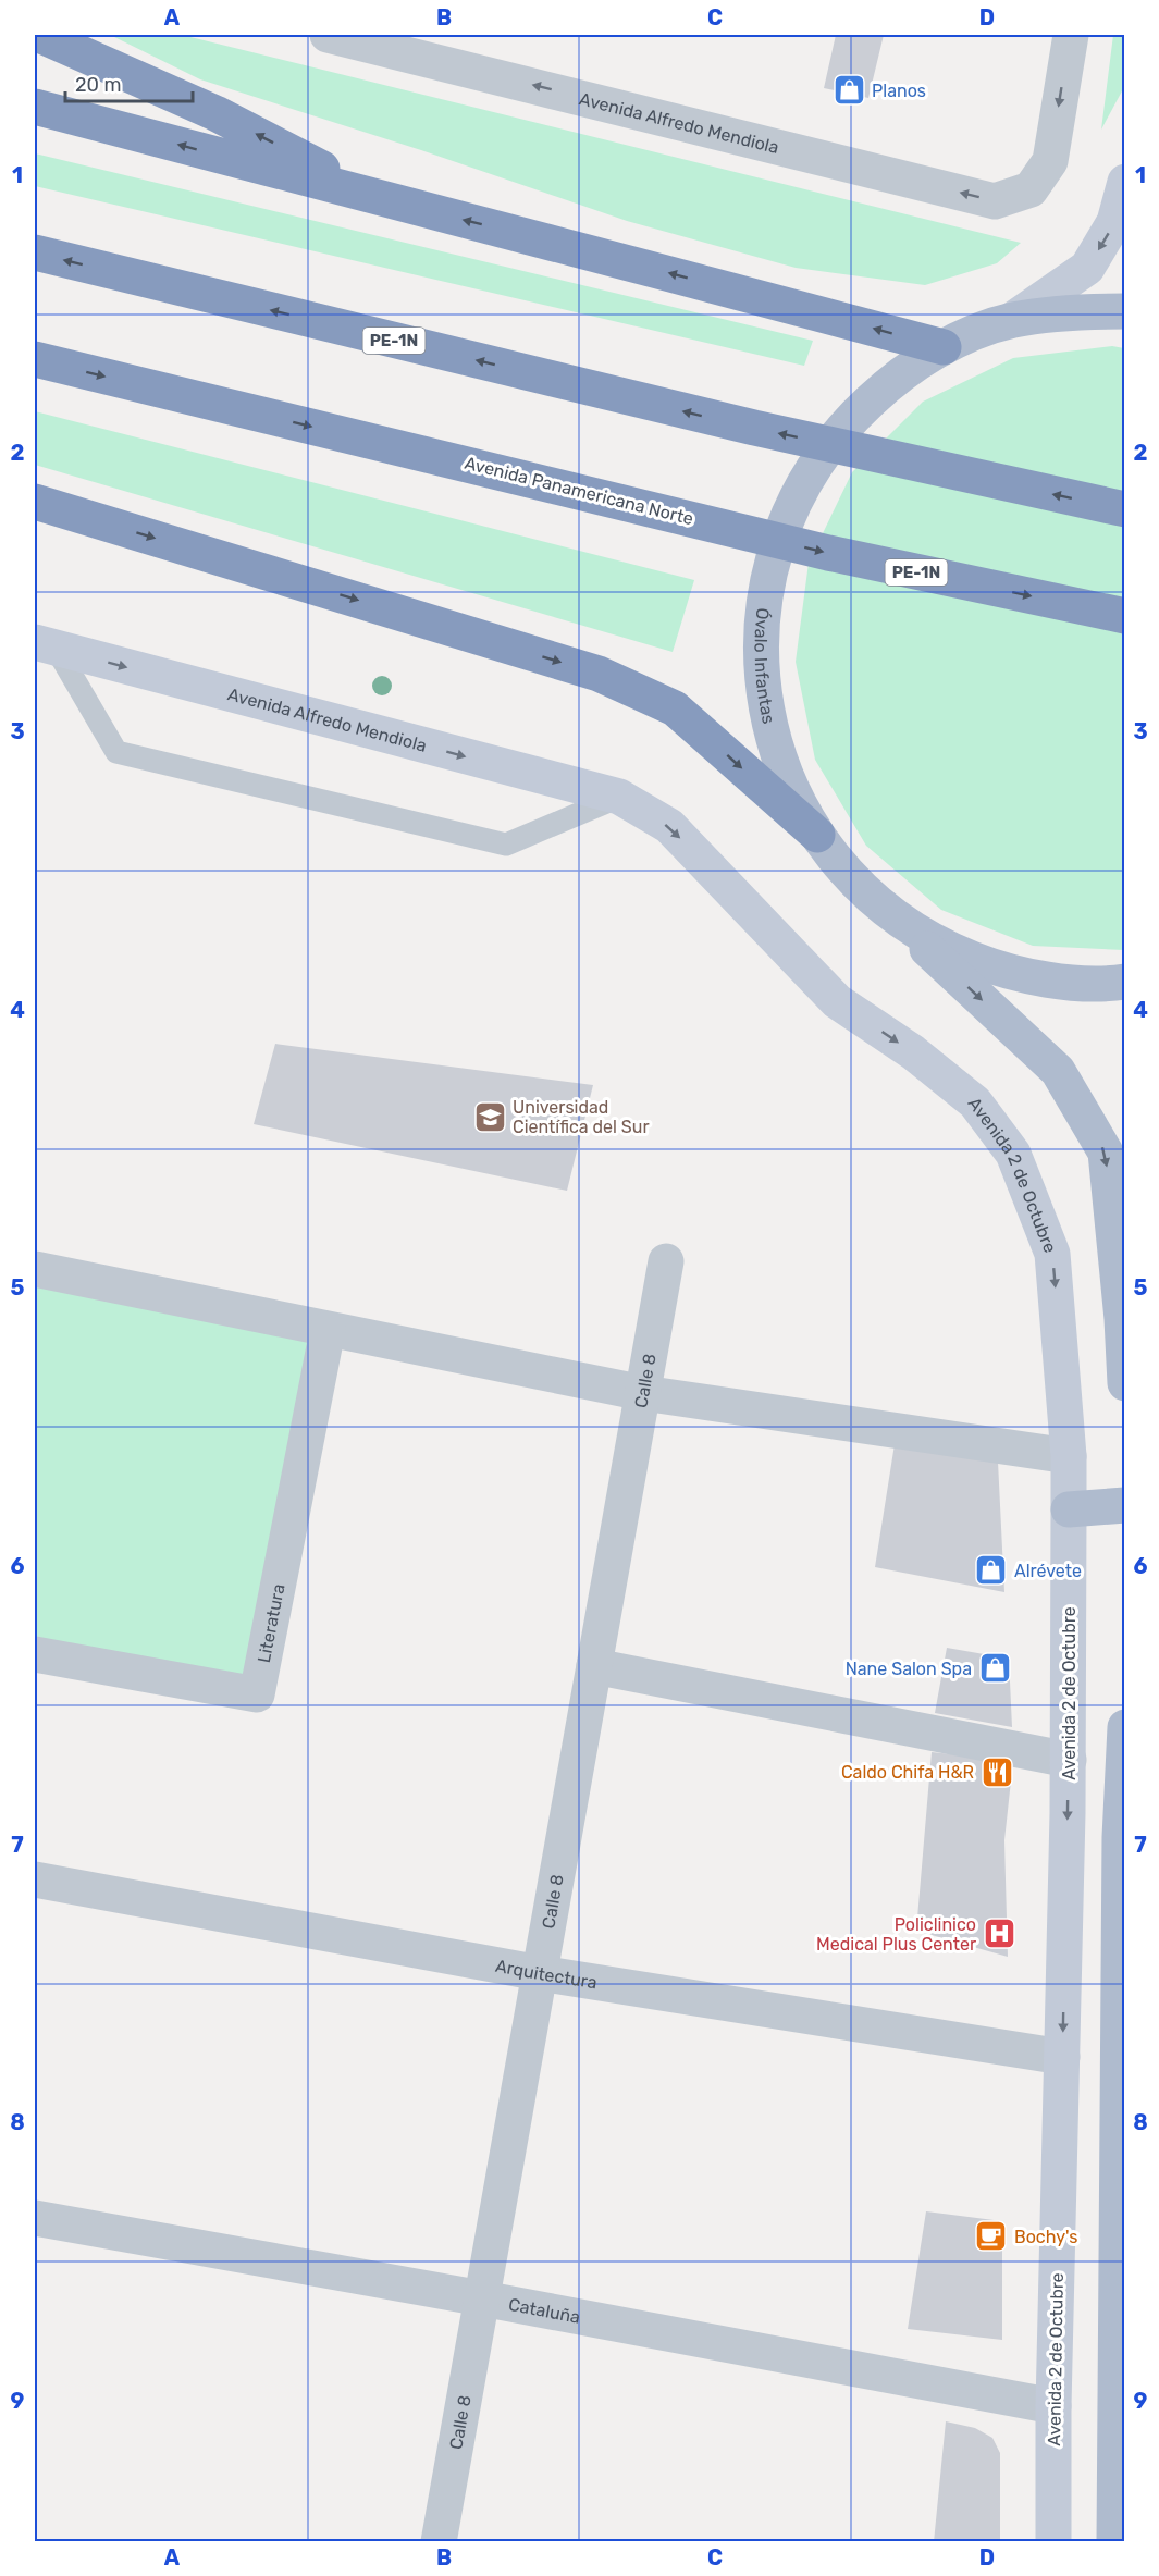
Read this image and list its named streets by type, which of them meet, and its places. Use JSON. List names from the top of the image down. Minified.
{"streets":{"highway":["PE-1N","Avenida Panamericana Norte"],"main road":["Avenida Alfredo Mendiola","Óvalo Infantas","Avenida 2 de Octubre"],"street":["Calle 8","Literatura","Arquitectura","Cataluña"]},"crossings":[["Avenida Alfredo Mendiola","Avenida 2 de Octubre"],["Avenida 2 de Octubre","Arquitectura"],["Avenida 2 de Octubre","Cataluña"],["Calle 8","Arquitectura"],["Calle 8","Cataluña"]],"places":{"shop":["Planos","Alrévete","Nane Salon Spa"],"school or university":["Universidad Científica del Sur"],"restaurant":["Caldo Chifa H&R"],"hospital":["Policlinico Medical Plus Center"],"cafe":["Bochy's"]},"scale_bar":"20 m","grid":{"columns":["A","B","C","D"],"rows":["1","2","3","4","5","6","7","8","9"]}}
